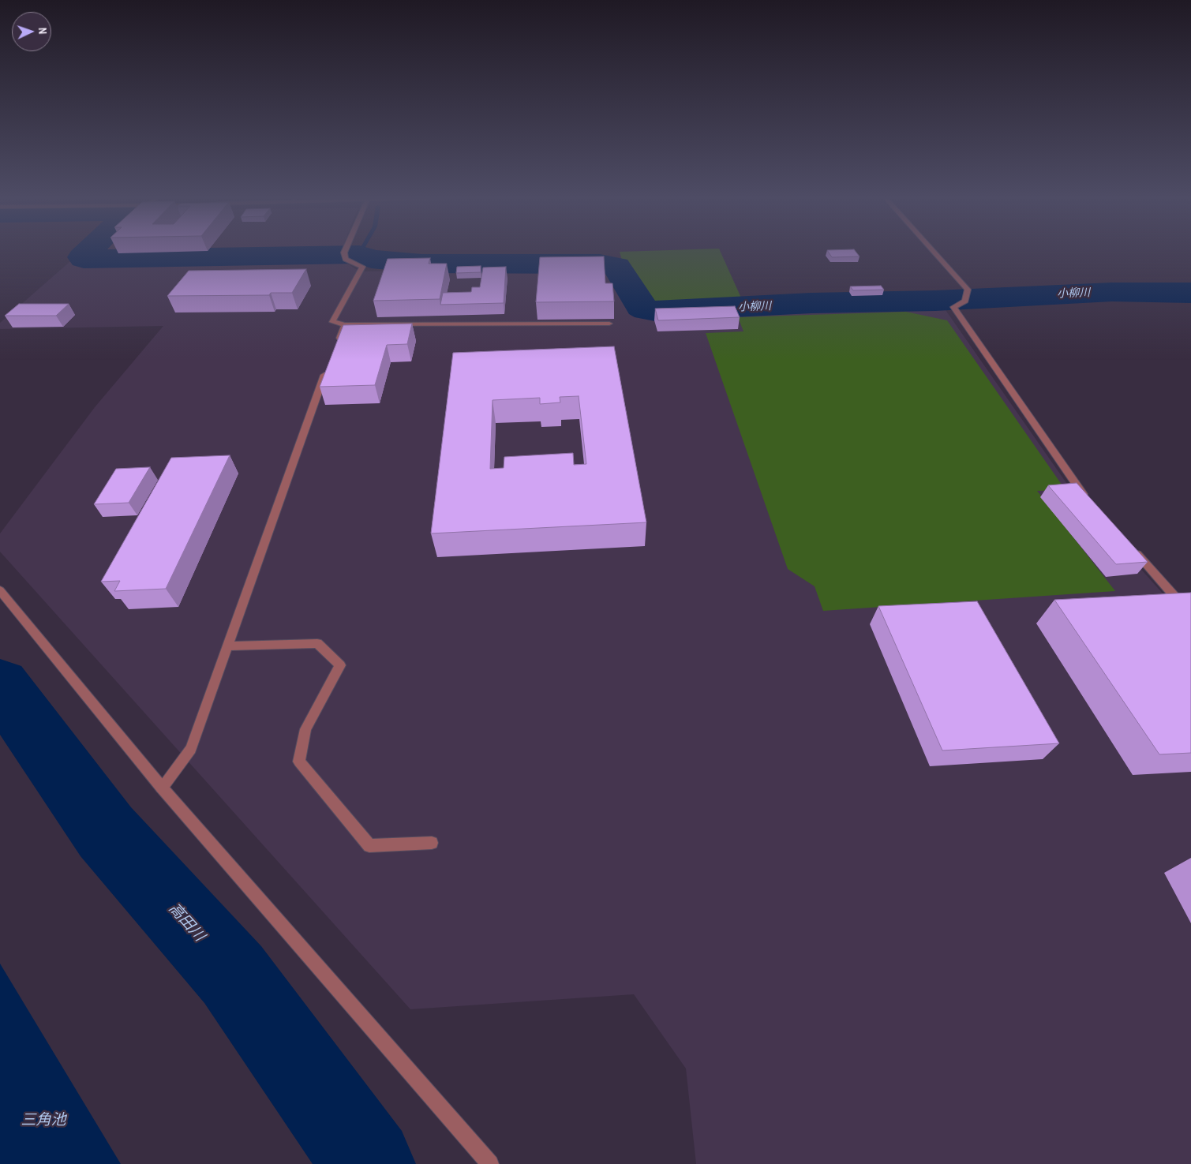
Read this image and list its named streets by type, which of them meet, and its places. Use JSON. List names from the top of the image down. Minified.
{"water":["小柳川","高田川","三角池"],"north":"right"}
